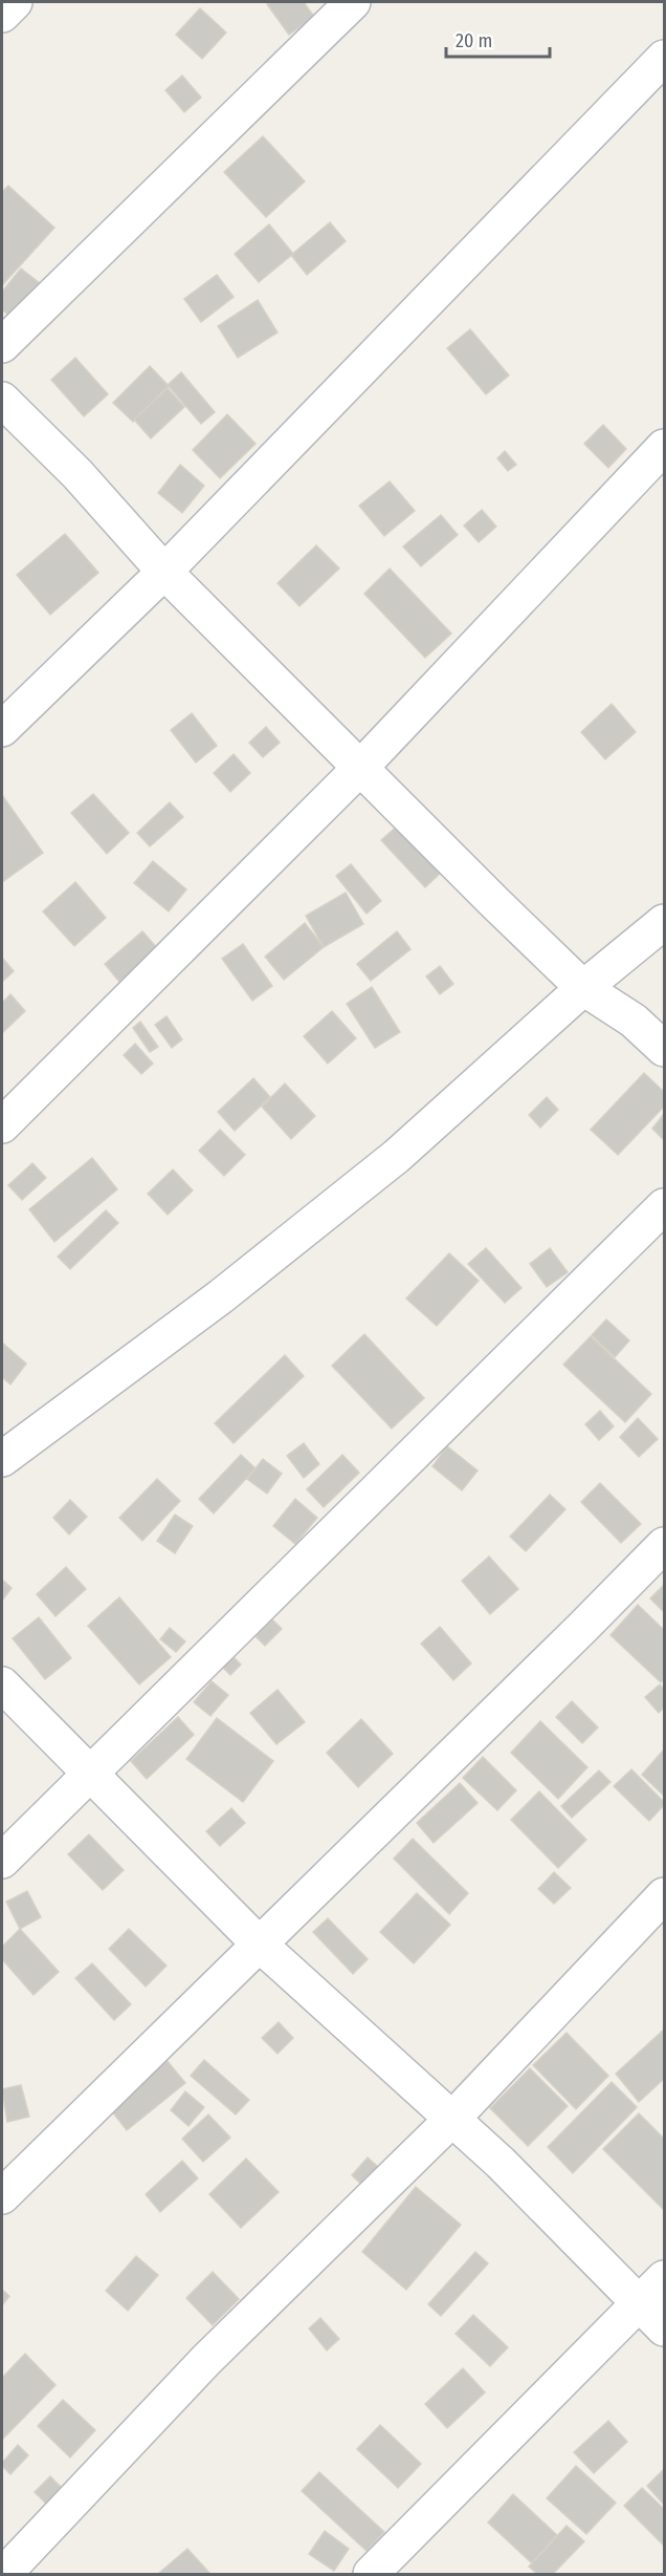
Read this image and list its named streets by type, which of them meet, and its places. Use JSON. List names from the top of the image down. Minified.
{"scale_bar":"20 m"}
